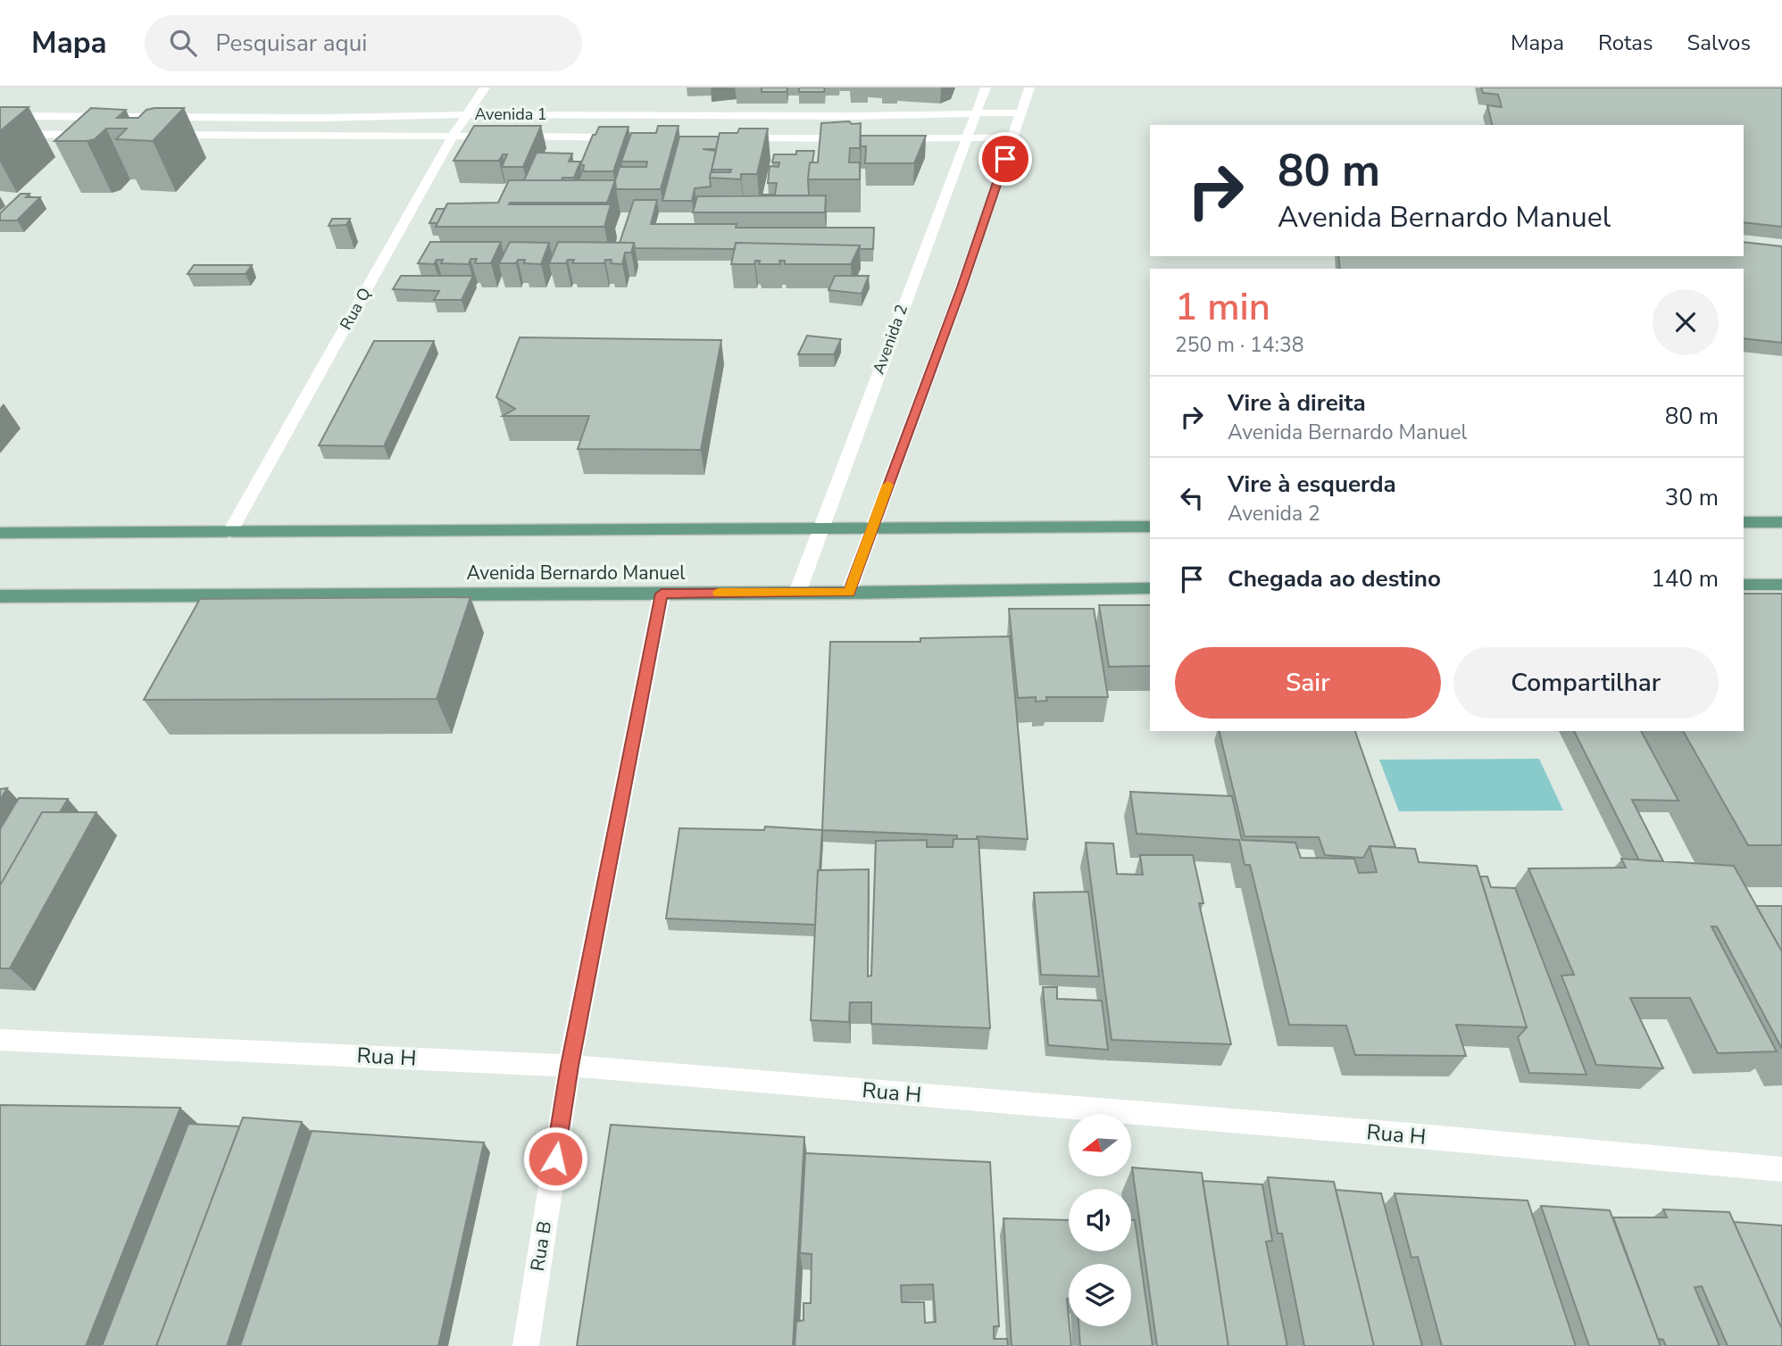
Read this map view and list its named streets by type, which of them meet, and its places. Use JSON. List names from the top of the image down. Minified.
{"streets":{"main road":["Avenida Bernardo Manuel"],"street":["Avenida 1","Rua Q","Avenida 2","Rua H","Rua B"]},"crossings":[["Avenida 1","Rua Q"],["Avenida 1","Avenida 2"],["Avenida 2","Avenida Bernardo Manuel"],["Avenida Bernardo Manuel","Rua B"],["Rua H","Rua B"]],"north":"left","page":{"header":"Mapa","search":"Pesquisar aqui","nav":["Mapa","Rotas","Salvos"],"turn":["80 m","Avenida Bernardo Manuel"],"heading":["1 min","250 m · 14:38"],"list":[{"name":"Vire à direita","note":"Avenida Bernardo Manuel","value":"80 m"},{"name":"Vire à esquerda","note":"Avenida 2","value":"30 m"},{"name":"Chegada ao destino","value":"140 m"}],"buttons":["Sair","Compartilhar"]}}
